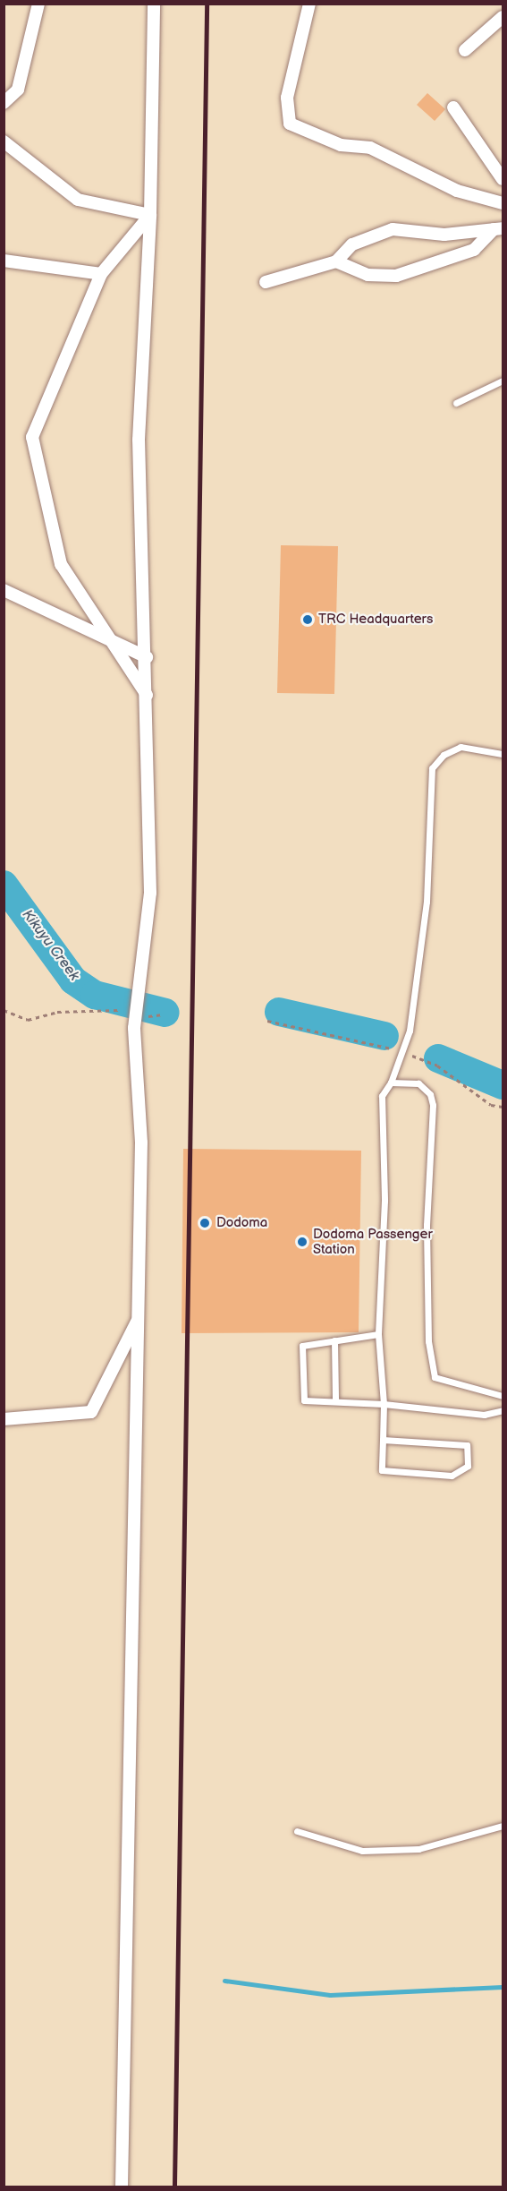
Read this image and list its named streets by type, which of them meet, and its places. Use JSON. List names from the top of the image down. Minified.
{"water":["Kikuyu Creek"],"places":["TRC Headquarters","Dodoma","Dodoma Passenger Station"]}
